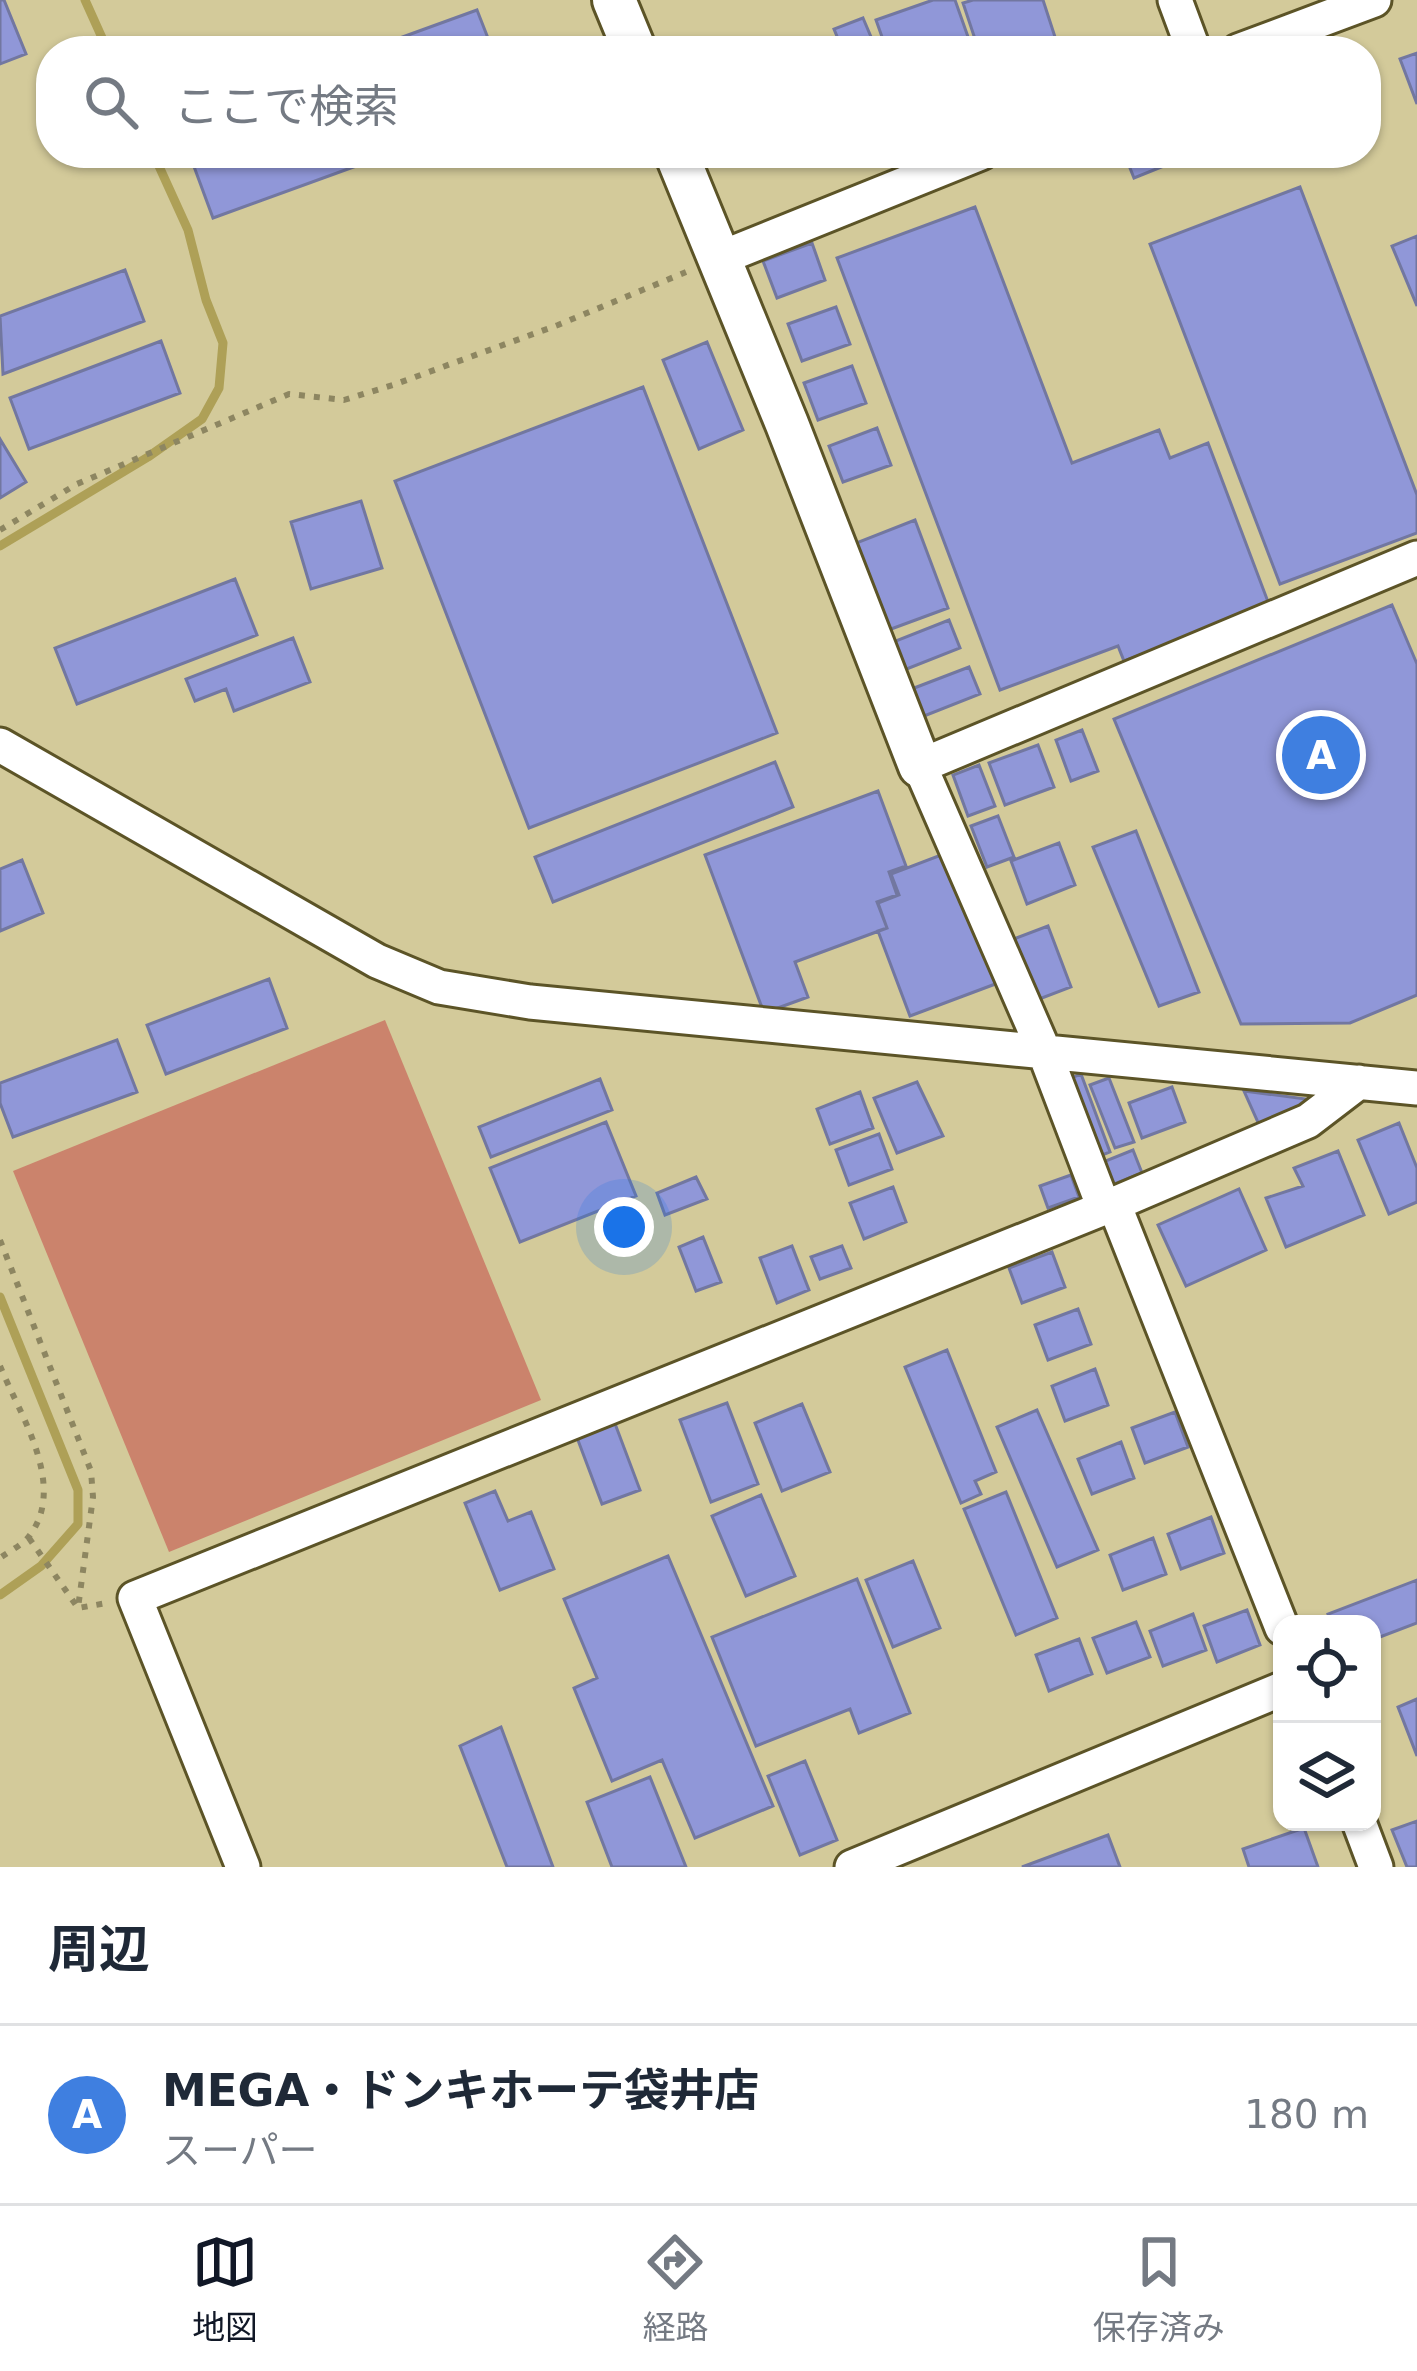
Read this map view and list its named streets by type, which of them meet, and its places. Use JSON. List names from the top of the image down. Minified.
{"page":{"search":"ここで検索","pins":"A","heading":"周辺","list":[{"mark":"A","name":"MEGA・ドンキホーテ袋井店","note":"スーパー","value":"180 m"}],"nav":["地図","経路","保存済み"]}}
